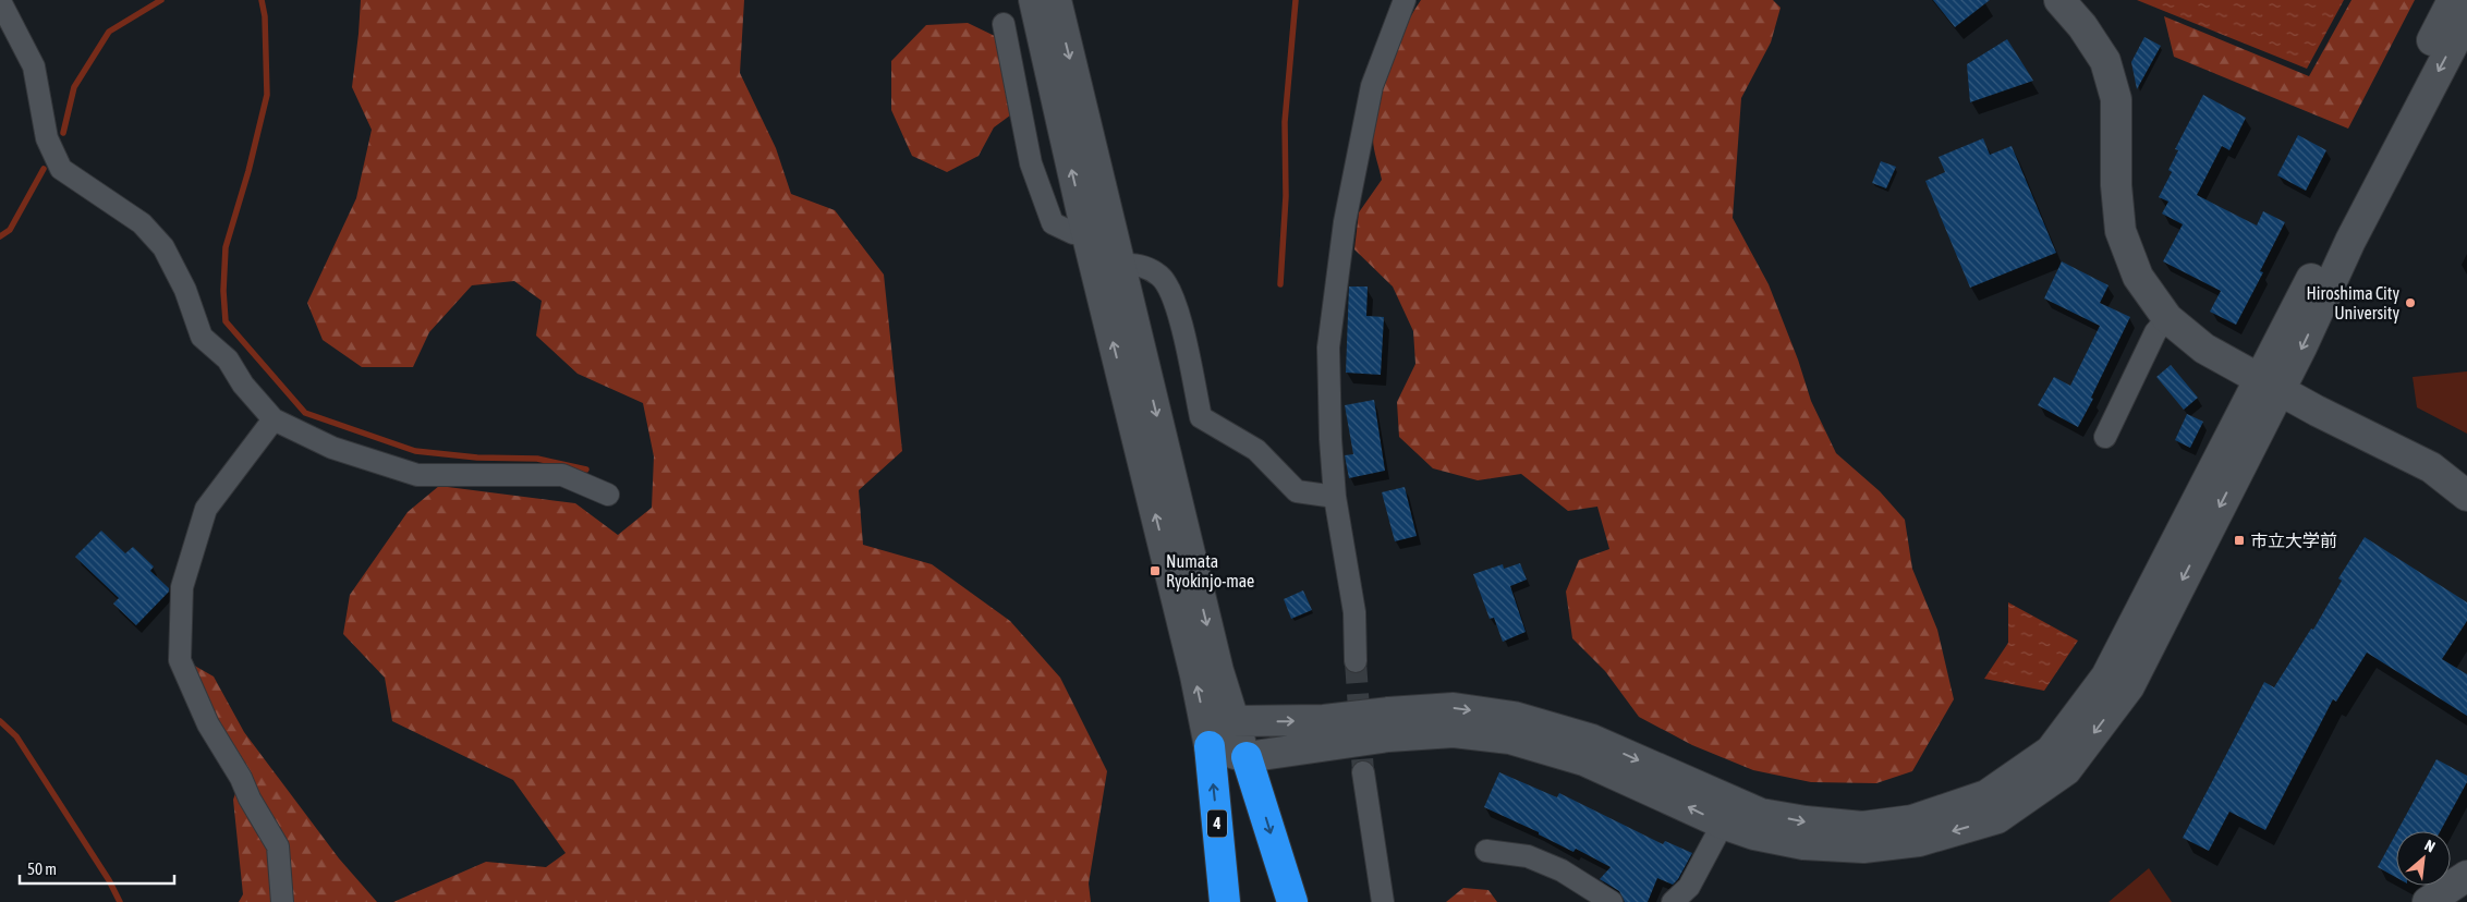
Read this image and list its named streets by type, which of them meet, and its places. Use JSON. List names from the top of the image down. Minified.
{"streets":{"highway":["4"]},"places":{"other":["Hiroshima City University"],"transit":["市立大学前","Numata Ryokinjo-mae"]},"scale_bar":"50 m","north":"top right"}
